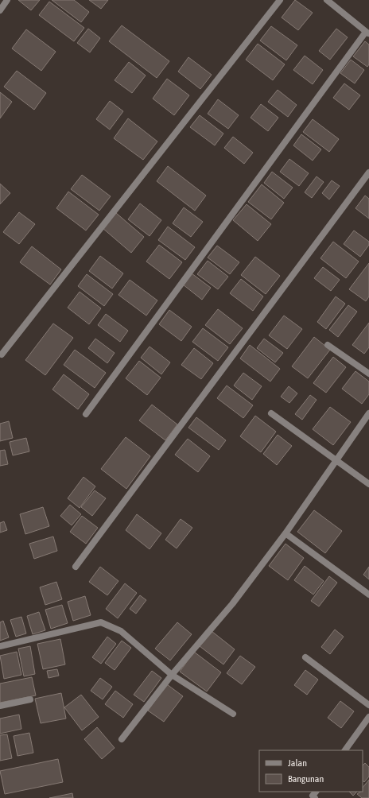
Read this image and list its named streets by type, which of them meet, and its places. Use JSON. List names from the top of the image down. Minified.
{"legend":["Jalan","Bangunan"]}
